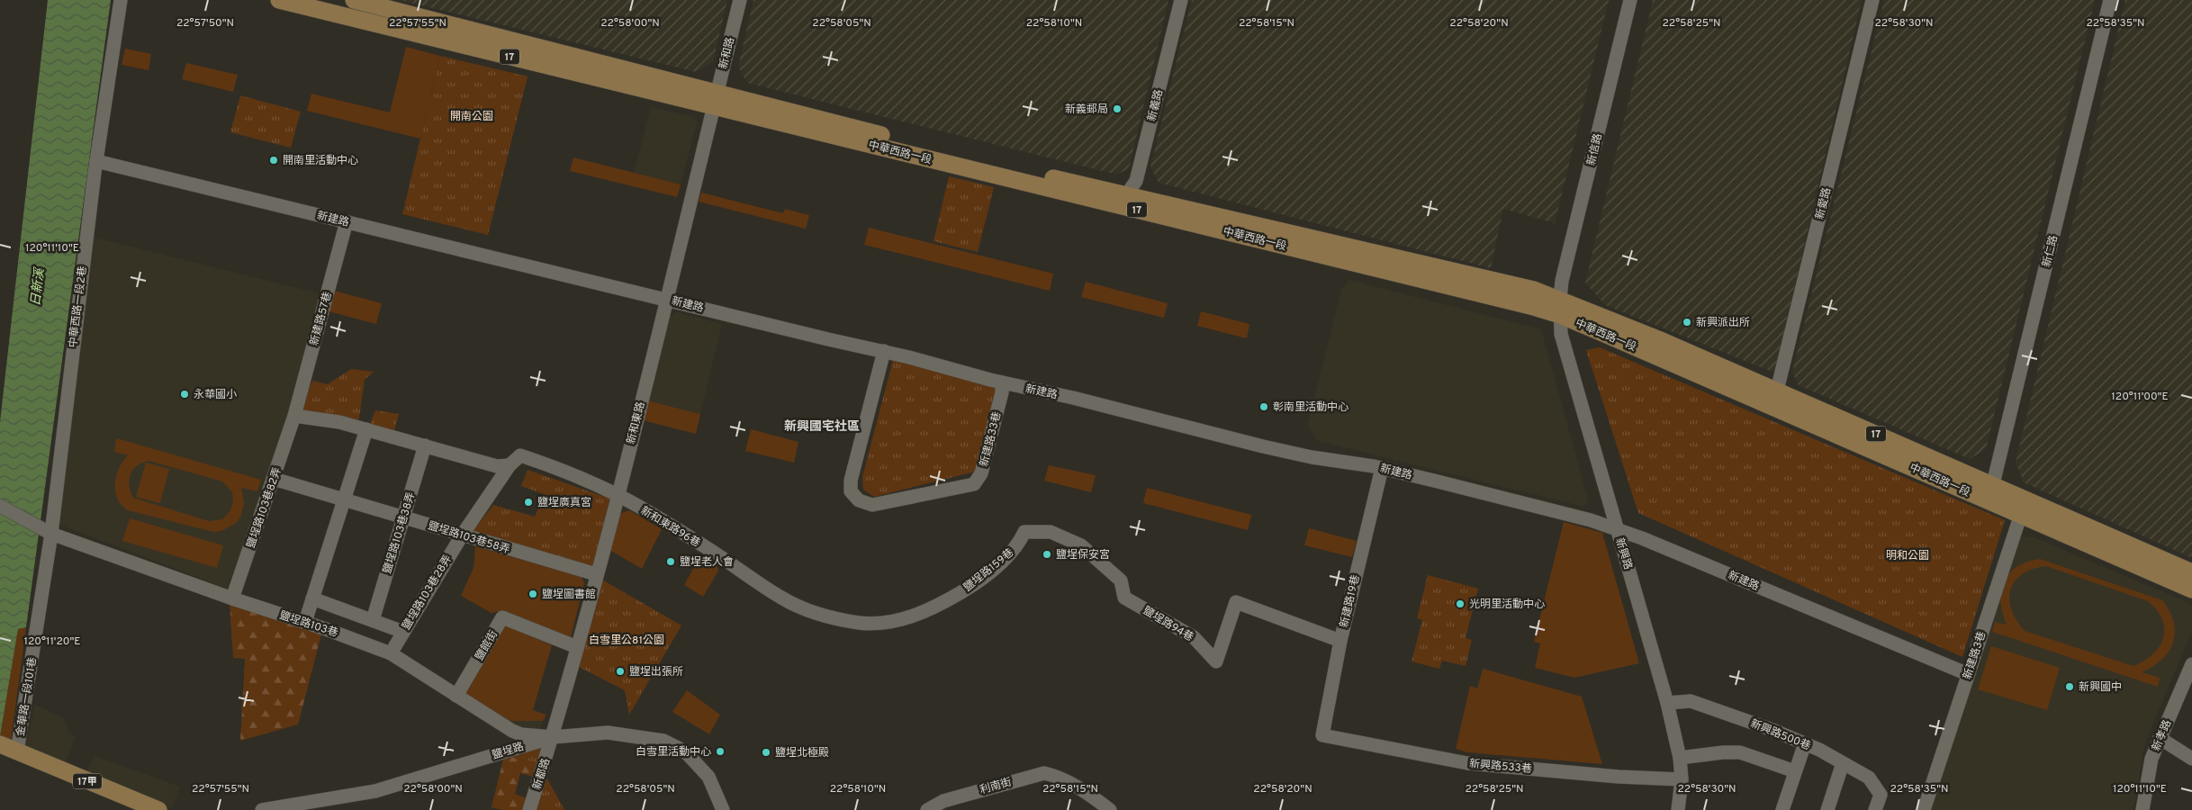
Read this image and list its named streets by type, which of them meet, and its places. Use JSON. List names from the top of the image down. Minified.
{"streets":{"main road":["17","中華西路一段","17甲"],"street":["新和路","新義路","新信路","新愛路","新建路","新仁路","中華西路一段2巷","新建路57巷","新和東路","新建路33巷","鹽埕路103巷82弄","新和東路96巷","鹽埕路103巷38弄","鹽埕路103巷58弄","新興路","鹽埕路159巷","鹽埕路103巷28弄","新建路19巷","鹽埕路103巷","鹽埕路94巷","鹽館街","新建路3巷","金華路一段101巷","新興路500巷","新孝路","鹽埕路","新興路533巷","新都路","利南街"]},"crossings":[["新和路","中華西路一段"],["新和路","新和東路"],["新義路","中華西路一段"],["新信路","中華西路一段"],["新信路","新興路"],["中華西路一段","新愛路"],["中華西路一段","新仁路"],["中華西路一段","新和東路"],["中華西路一段","新興路"],["中華西路一段","新建路3巷"],["新建路","中華西路一段2巷"],["新建路","新建路57巷"],["新建路","新和東路"],["新建路","新建路33巷"],["新建路","新興路"],["新建路","新建路19巷"],["新建路","新建路3巷"],["中華西路一段2巷","鹽埕路103巷"],["中華西路一段2巷","金華路一段101巷"],["新建路57巷","鹽埕路103巷82弄"],["新和東路","新和東路96巷"],["新和東路","鹽埕路103巷58弄"],["新和東路","鹽埕路103巷"],["新和東路","鹽館街"],["新和東路","鹽埕路"],["新和東路","新都路"],["鹽埕路103巷82弄","鹽埕路103巷58弄"],["鹽埕路103巷82弄","鹽埕路103巷"],["新和東路96巷","鹽埕路159巷"],["新和東路96巷","鹽埕路103巷28弄"],["鹽埕路103巷38弄","鹽埕路103巷58弄"],["鹽埕路103巷58弄","鹽埕路103巷28弄"],["新興路","新興路500巷"],["新興路","新興路533巷"],["鹽埕路159巷","鹽埕路94巷"],["鹽埕路103巷28弄","鹽埕路103巷"],["新建路19巷","鹽埕路94巷"],["新建路19巷","新興路533巷"],["鹽埕路103巷","鹽館街"],["鹽埕路103巷","金華路一段101巷"],["鹽埕路103巷","鹽埕路"],["鹽埕路103巷","新都路"],["金華路一段101巷","17甲"],["鹽埕路","新都路"]],"districts":["新興國宅社區"],"water":["日新溪"],"parks":["開南公園","明和公園","白雪里公81公園"],"places":["新義郵局","開南里活動中心","新興派出所","永華國小","彰南里活動中心","鹽埕廣真宮","鹽埕保安宮","鹽埕老人會","鹽埕圖書館","光明里活動中心","鹽埕出張所","新興國中","白雪里活動中心","鹽埕北極殿"],"coordinates":["22°57'50\"N","22°57'55\"N","22°58'00\"N","22°58'05\"N","22°58'10\"N","22°58'15\"N","22°58'20\"N","22°58'25\"N","22°58'30\"N","22°58'35\"N","120°11'10\"E","120°11'00\"E","120°11'20\"E"]}
